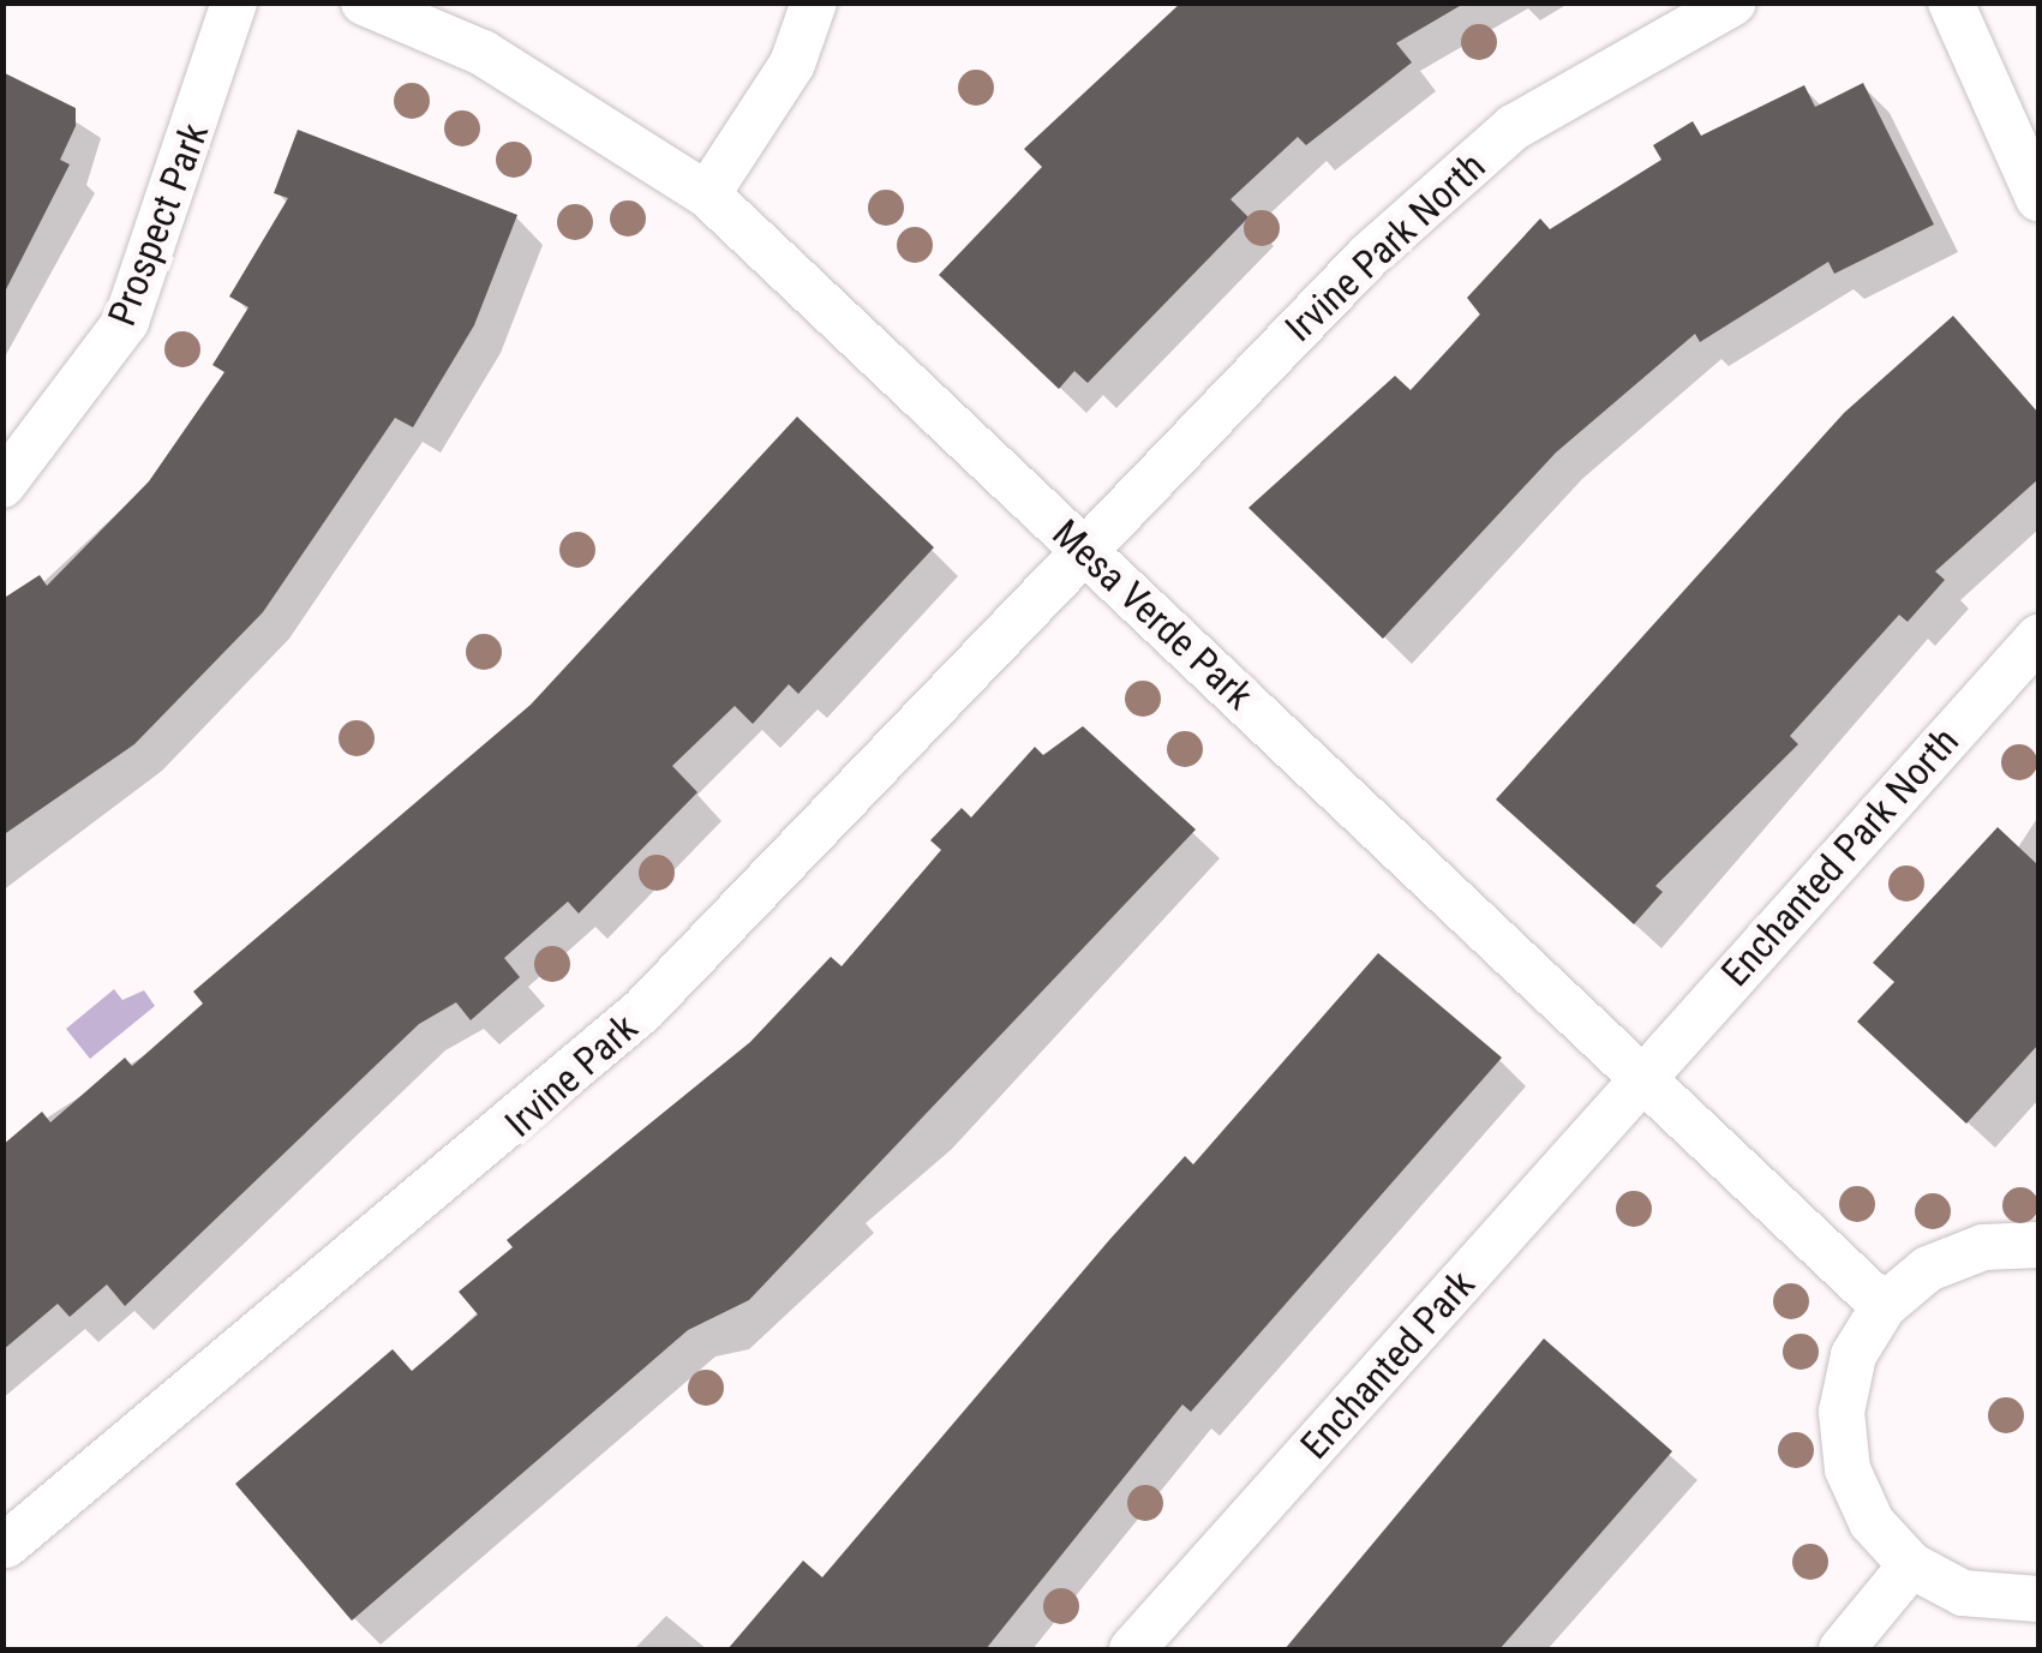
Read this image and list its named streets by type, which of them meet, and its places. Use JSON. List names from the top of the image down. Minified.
{"streets":{"street":["Prospect Park","Irvine Park North","Mesa Verde Park","Enchanted Park North","Irvine Park","Enchanted Park"]},"crossings":[["Irvine Park North","Mesa Verde Park"],["Irvine Park North","Irvine Park"],["Mesa Verde Park","Enchanted Park North"],["Mesa Verde Park","Irvine Park"],["Mesa Verde Park","Enchanted Park"],["Enchanted Park North","Enchanted Park"]]}
